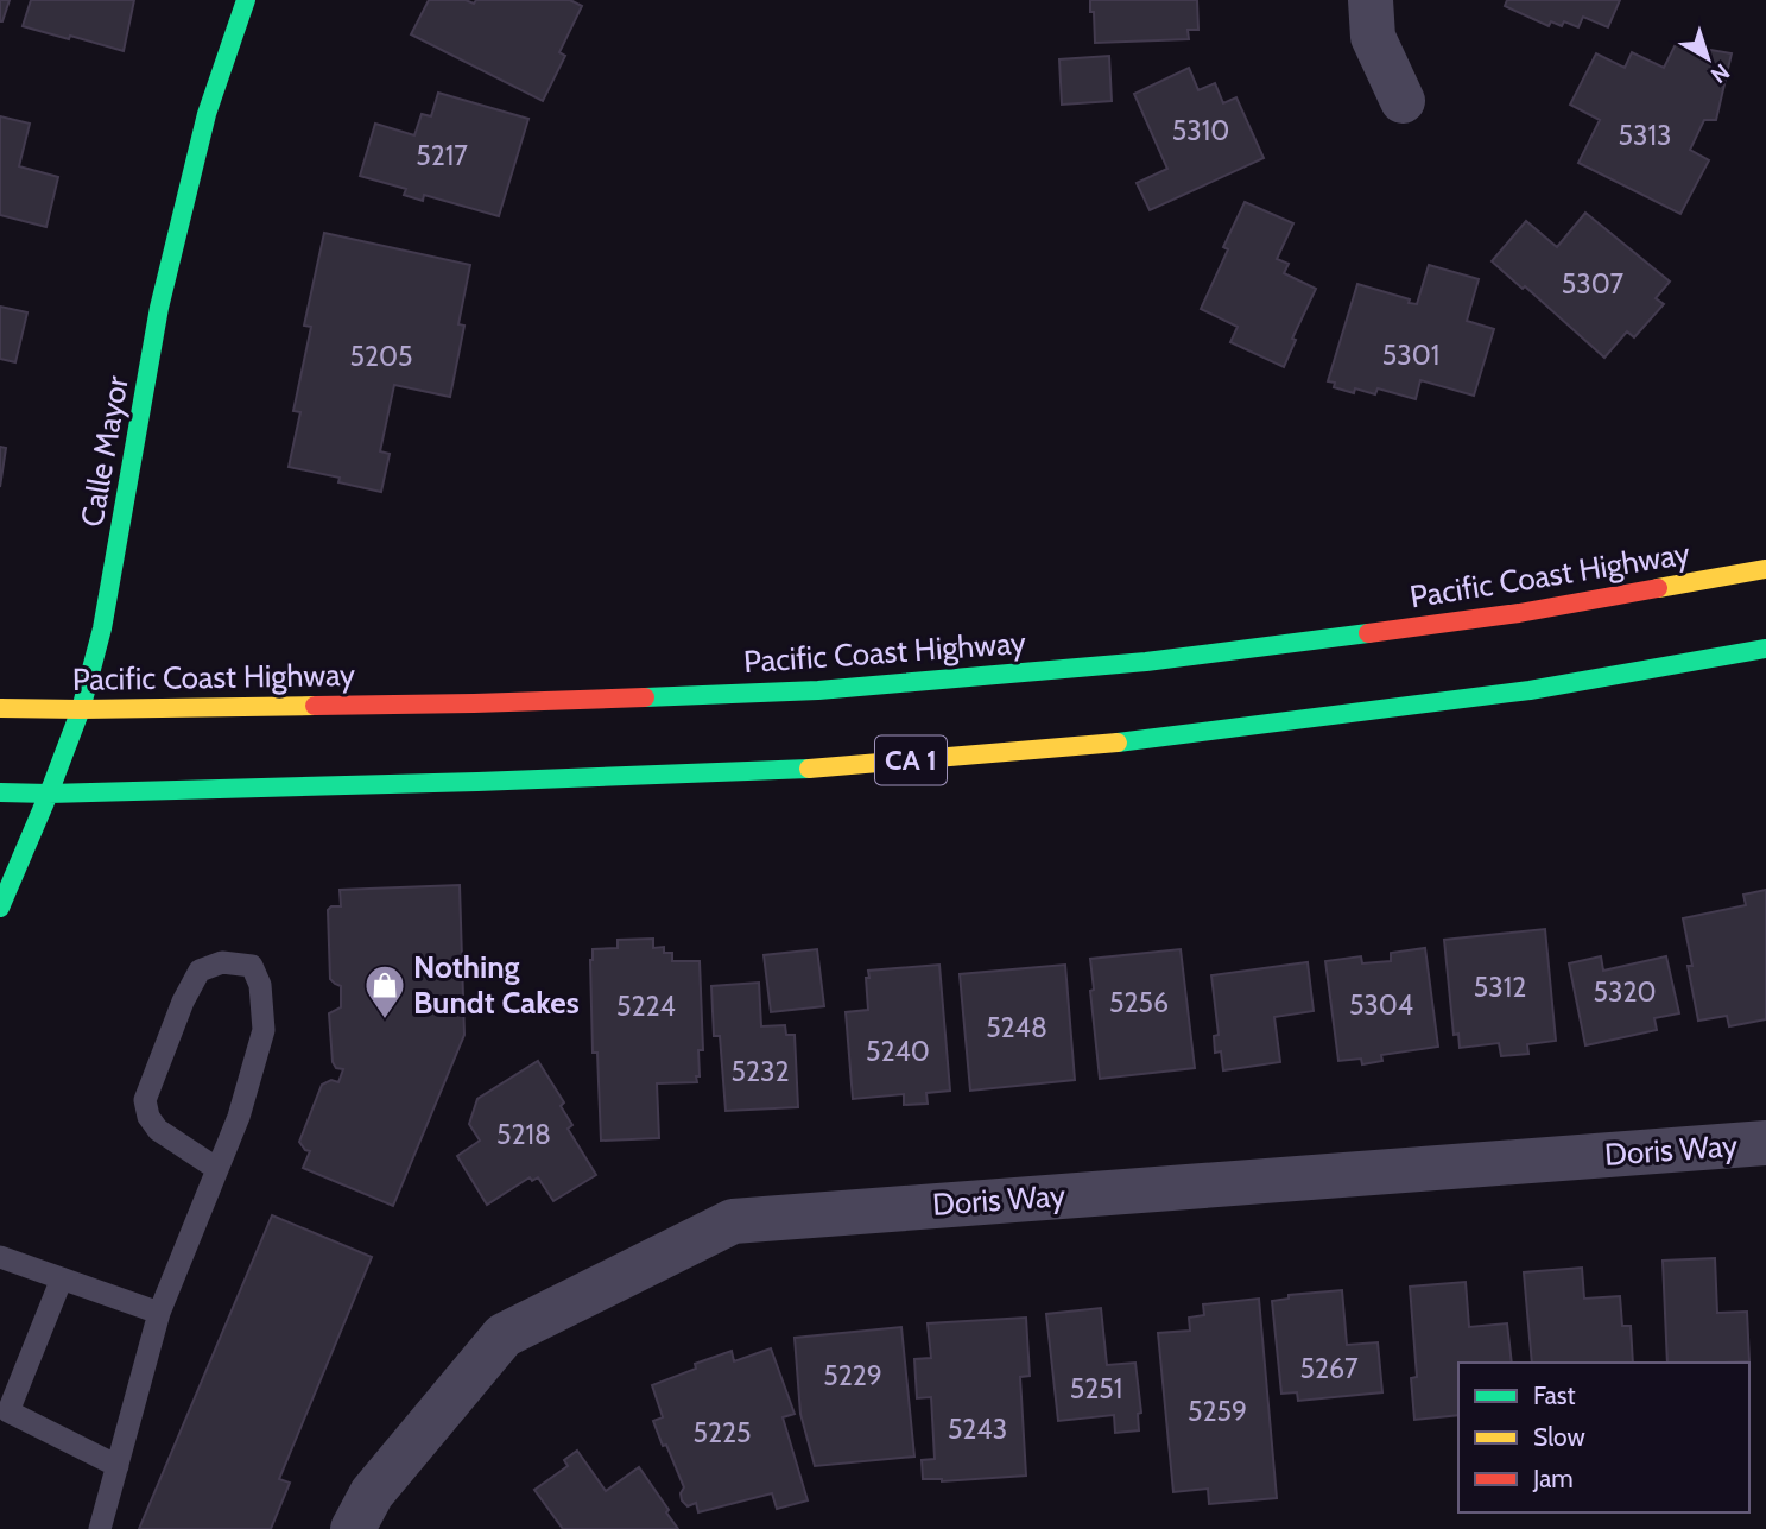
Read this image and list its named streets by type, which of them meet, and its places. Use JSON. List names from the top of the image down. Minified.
{"streets":{"main road":["Calle Mayor","Pacific Coast Highway","CA 1"],"street":["Doris Way"]},"crossings":[["Calle Mayor","Pacific Coast Highway"],["Calle Mayor","CA 1"]],"places":{"shop":["Nothing Bundt Cakes"]},"house_numbers":["5310","5313","5217","5307","5301","5205","5312","5320","5256","5304","5224","5248","5240","5232","5218","5267","5229","5251","5259","5243","5225"],"legend":["Fast","Slow","Jam"],"north":"bottom right"}
